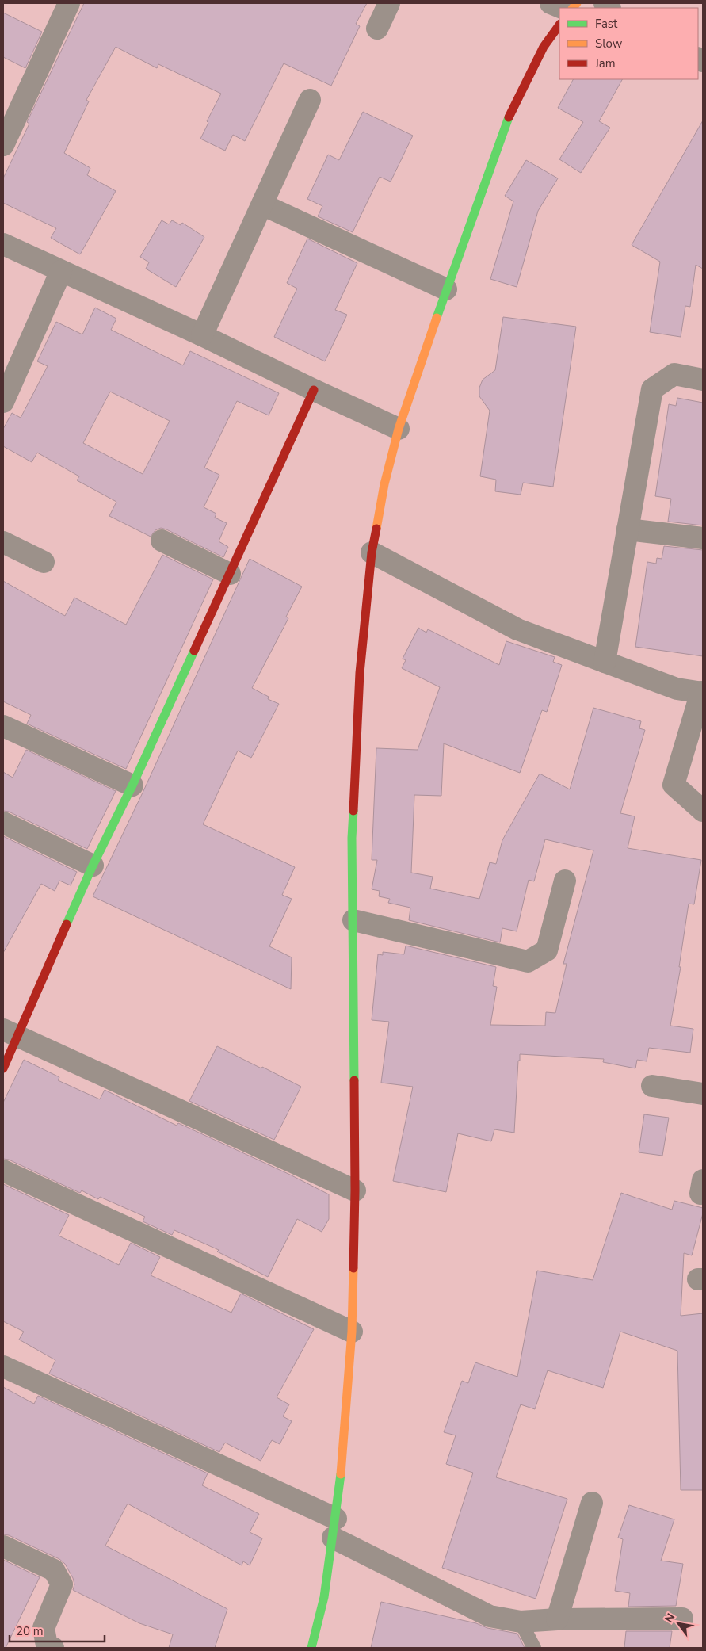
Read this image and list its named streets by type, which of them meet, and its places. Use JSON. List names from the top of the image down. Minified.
{"legend":["Fast","Slow","Jam"],"scale_bar":"20 m","north":"top left"}
